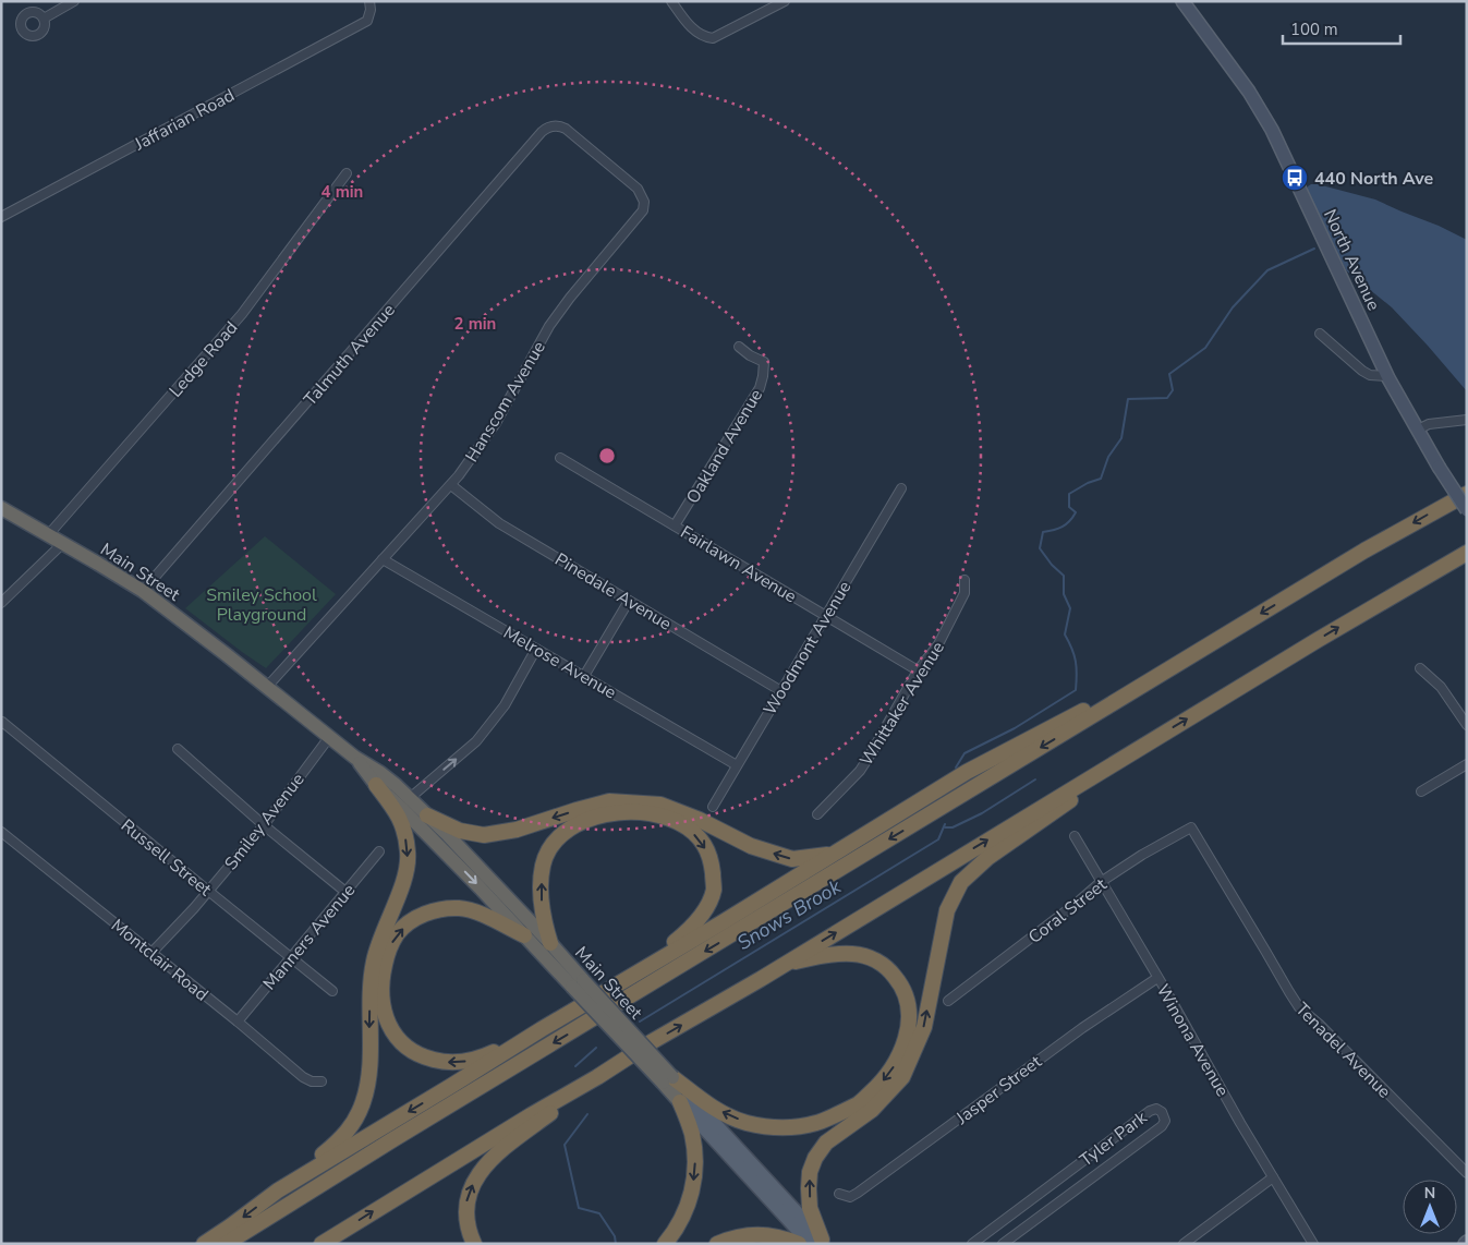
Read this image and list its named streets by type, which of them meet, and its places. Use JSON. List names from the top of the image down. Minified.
{"streets":{"highway":["Main Street"],"main road":["North Avenue"],"street":["Jaffarian Road","Talmuth Avenue","Ledge Road","Hanscom Avenue","Oakland Avenue","Fairlawn Avenue","Pinedale Avenue","Woodmont Avenue","Melrose Avenue","Whittaker Avenue","Smiley Avenue","Russell Street","Coral Street","Manners Avenue","Montclair Road","Winona Avenue","Tenadel Avenue","Jasper Street","Tyler Park"]},"crossings":[["Talmuth Avenue","Hanscom Avenue"],["Talmuth Avenue","Main Street"],["Ledge Road","Main Street"],["Hanscom Avenue","Main Street"],["Hanscom Avenue","Pinedale Avenue"],["Hanscom Avenue","Melrose Avenue"],["Oakland Avenue","Fairlawn Avenue"],["Fairlawn Avenue","Woodmont Avenue"],["Fairlawn Avenue","Whittaker Avenue"],["Main Street","Smiley Avenue"],["Pinedale Avenue","Woodmont Avenue"],["Woodmont Avenue","Melrose Avenue"],["Smiley Avenue","Russell Street"],["Smiley Avenue","Montclair Road"],["Russell Street","Manners Avenue"],["Coral Street","Winona Avenue"],["Coral Street","Tenadel Avenue"],["Manners Avenue","Montclair Road"],["Winona Avenue","Jasper Street"]],"water":["Snows Brook"],"parks":["Smiley School Playground"],"places":{"bus stop":["440 North Ave"]},"scale_bar":"100 m","north":"top","rings":["4 min","2 min"]}
